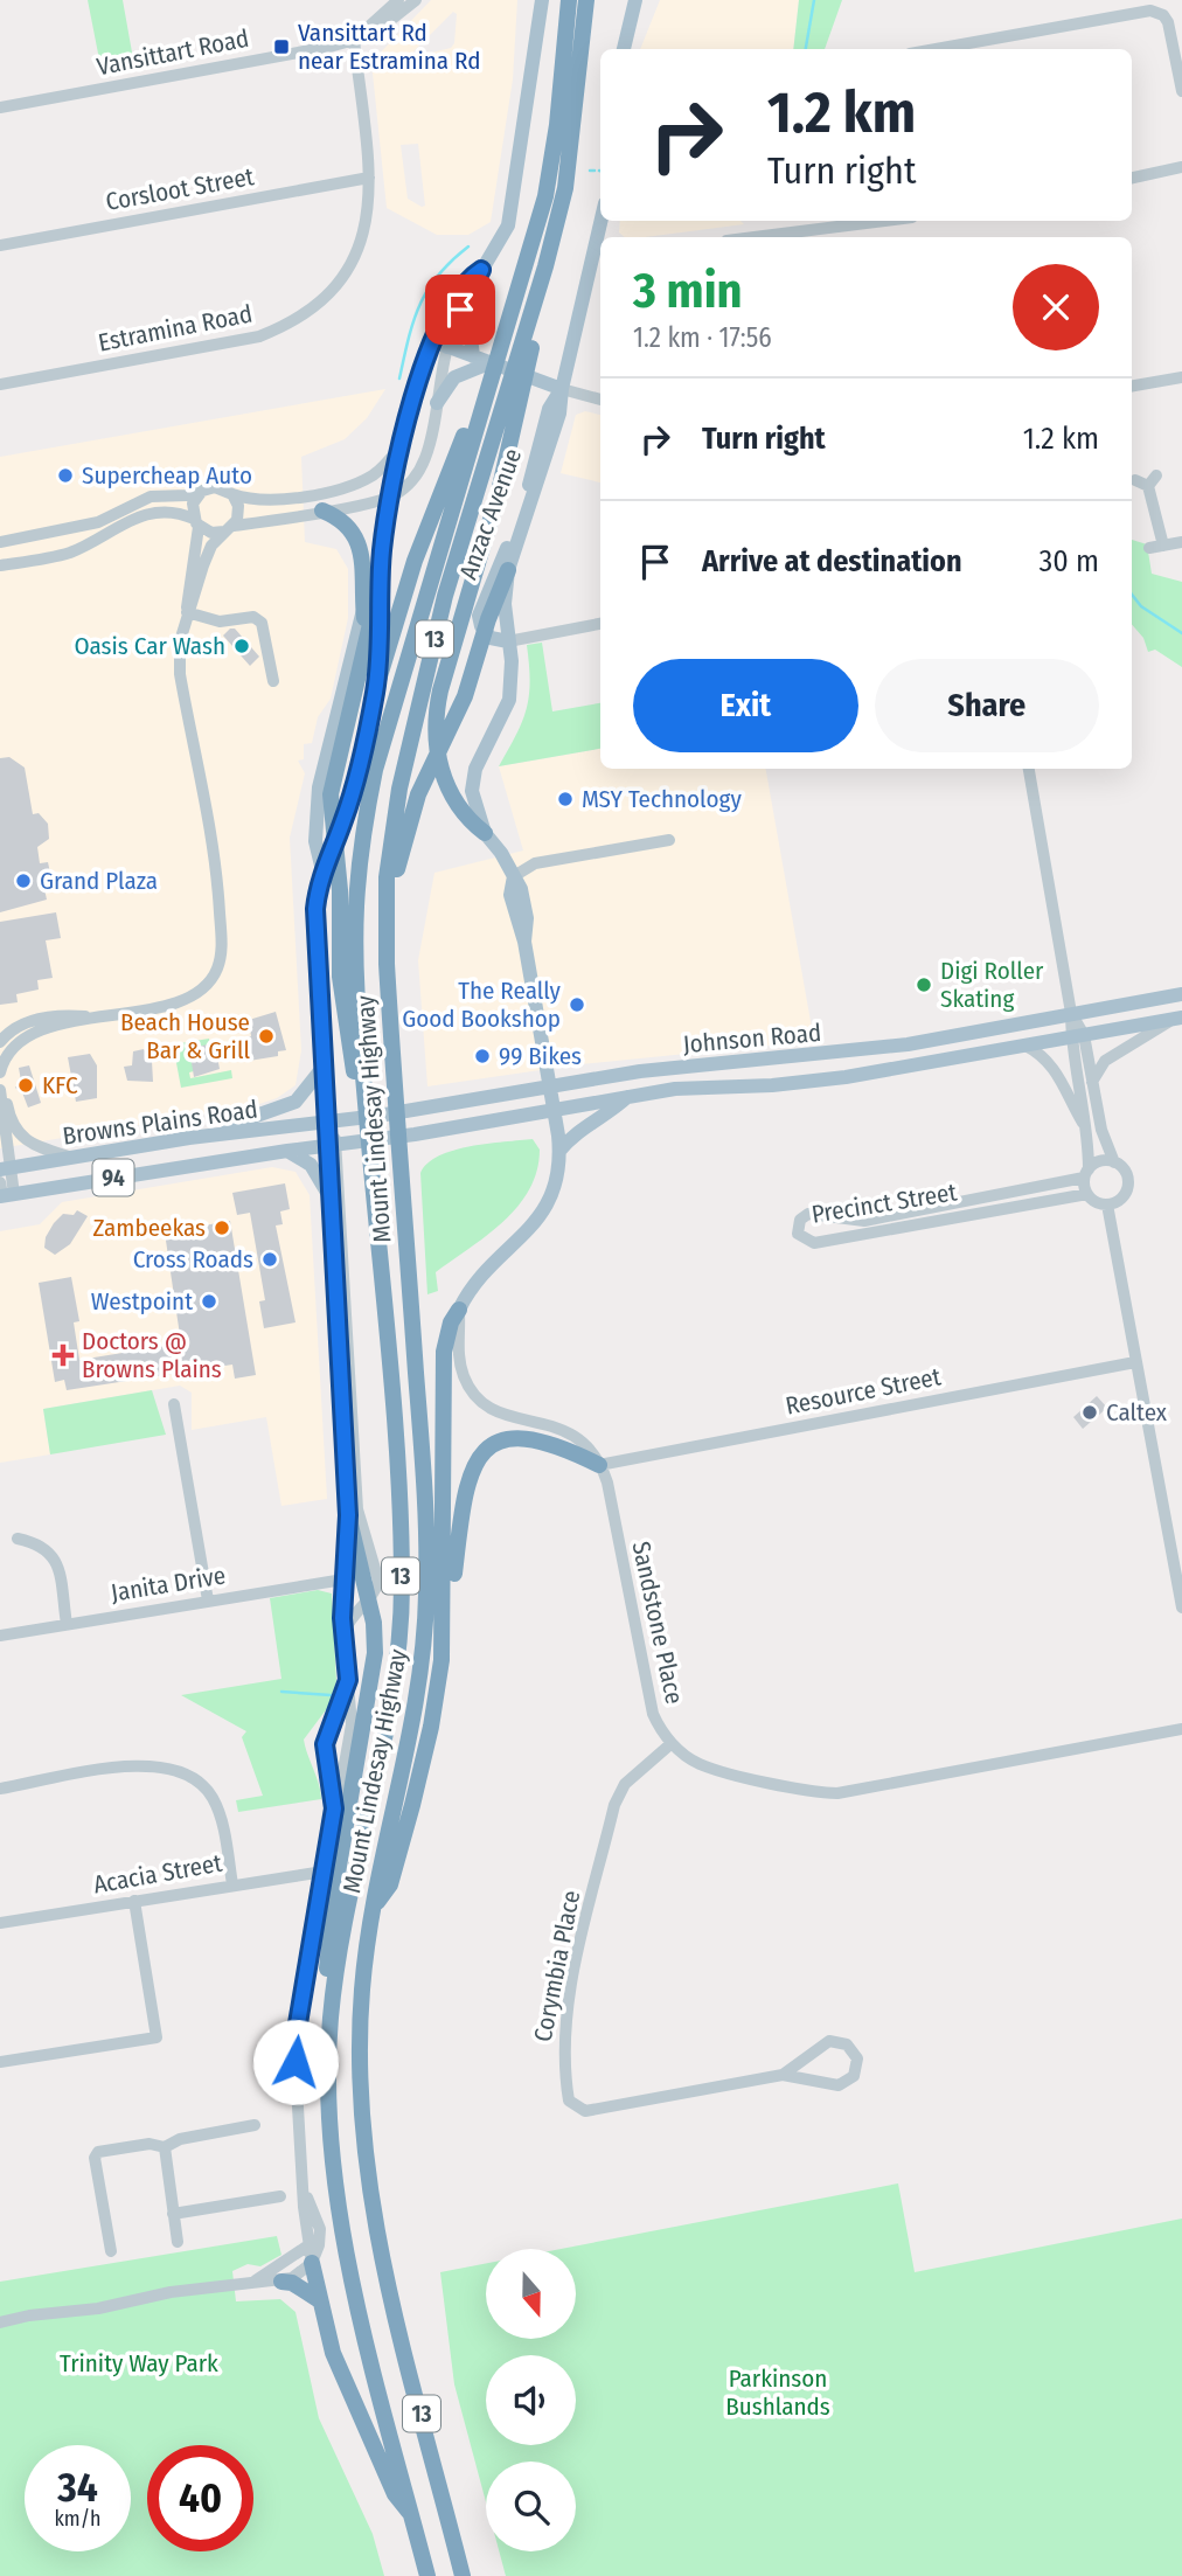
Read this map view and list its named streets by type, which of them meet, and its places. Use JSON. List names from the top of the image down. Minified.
{"streets":{"highway":["13","Mount Lindesay Highway"],"main road":["Anzac Avenue","Johnson Road","Browns Plains Road","94"],"street":["Vansittart Road","Corsloot Street","Estramina Road","Precinct Street","Resource Street","Janita Drive","Sandstone Place","Acacia Street","Corymbia Place"]},"crossings":[["Vansittart Road","Estramina Road"],["Corsloot Street","Estramina Road"],["Anzac Avenue","Johnson Road"],["13","Mount Lindesay Highway"],["Johnson Road","Mount Lindesay Highway"],["Johnson Road","Browns Plains Road"],["Mount Lindesay Highway","Browns Plains Road"],["Mount Lindesay Highway","Janita Drive"],["Mount Lindesay Highway","Acacia Street"],["Resource Street","Sandstone Place"],["Sandstone Place","Corymbia Place"]],"parks":["Trinity Way Park","Parkinson Bushlands"],"places":{"transit":["Vansittart Rd near Estramina Rd"],"other":["Supercheap Auto","Oasis Car Wash","MSY Technology","Grand Plaza","Digi Roller Skating","The Really Good Bookshop","Beach House Bar & Grill","99 Bikes","KFC","Zambeekas","Cross Roads","Westpoint","Caltex"],"health":["Doctors @ Browns Plains"]},"north":"bottom","page":{"turn":["1.2 km","Turn right"],"heading":["3 min","1.2 km · 17:56"],"list":[{"name":"Turn right","value":"1.2 km"},{"name":"Arrive at destination","value":"30 m"}],"buttons":["Exit","Share"],"speed":"34 km/h","limit":"40"}}
